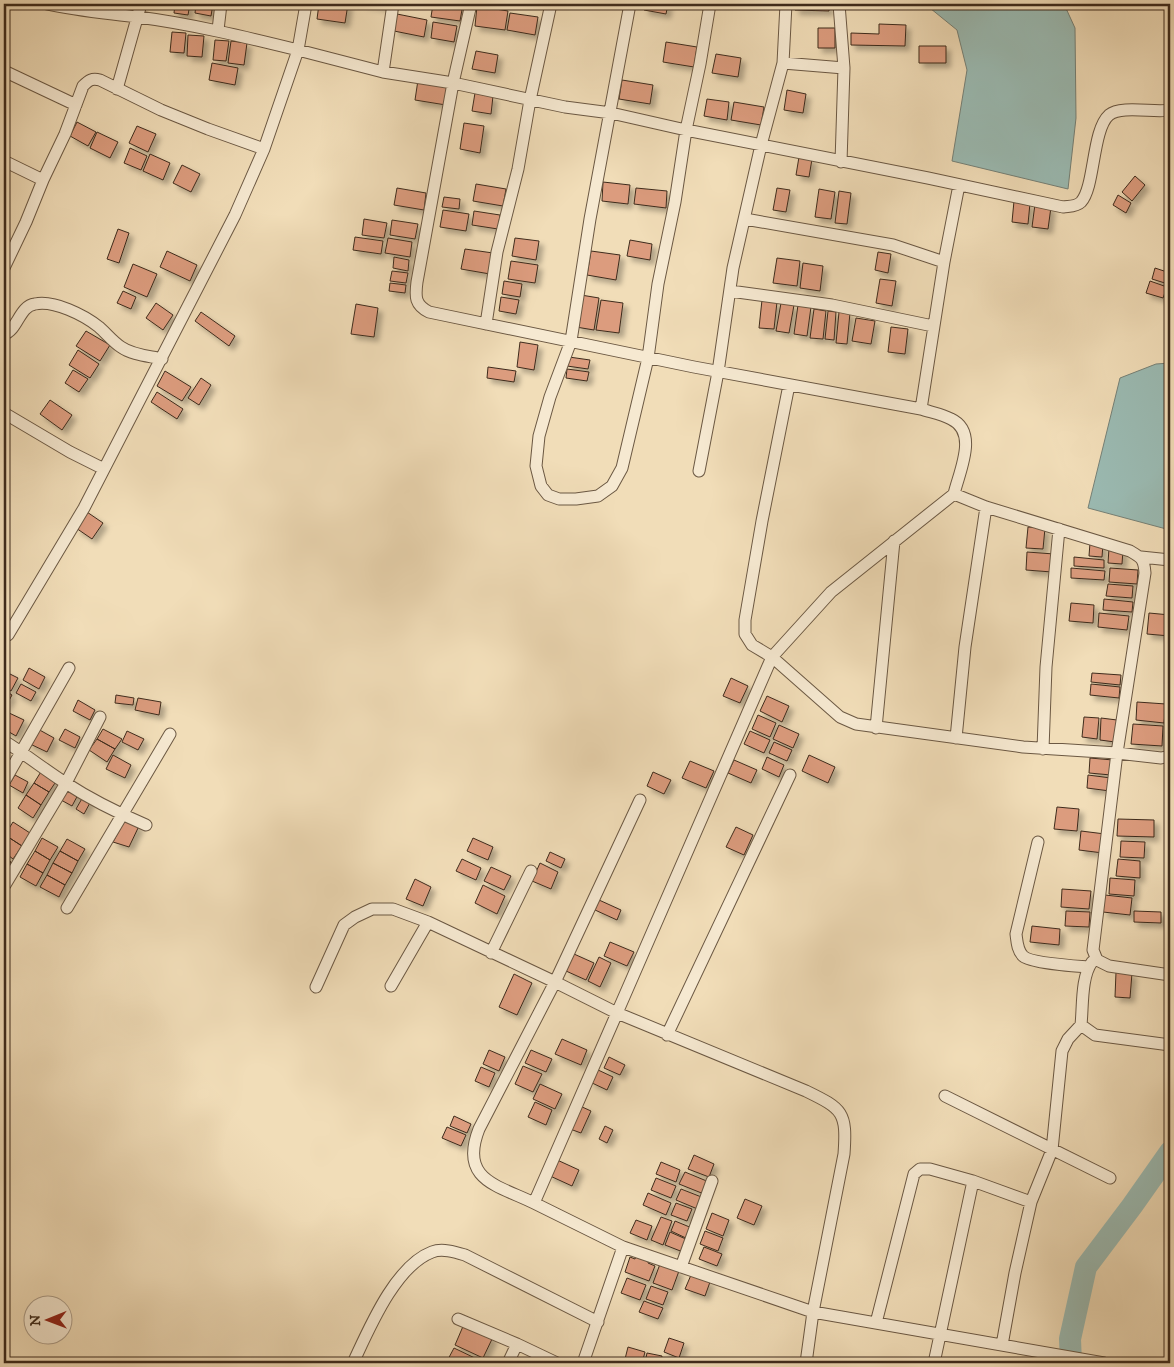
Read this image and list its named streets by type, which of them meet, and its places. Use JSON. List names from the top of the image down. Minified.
{"north":"left"}
